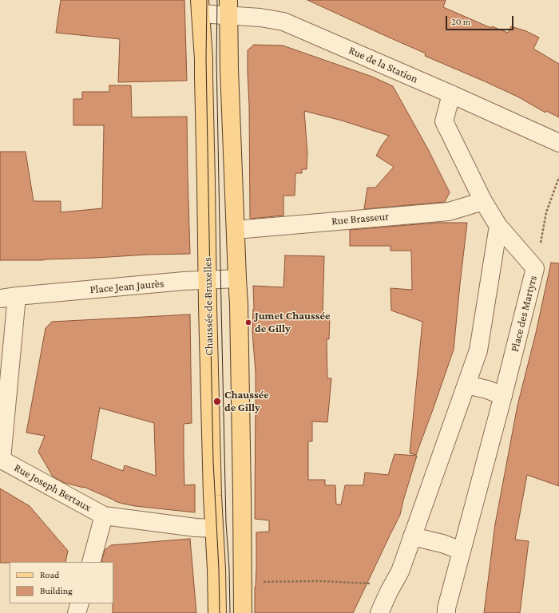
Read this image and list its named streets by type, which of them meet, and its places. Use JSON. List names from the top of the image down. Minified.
{"streets":{"main road":["Chaussée de Bruxelles"],"street":["Rue de la Station","Rue Brasseur","Place Jean Jaurès","Place des Martyrs","Rue Joseph Bertaux"]},"crossings":[["Rue de la Station","Chaussée de Bruxelles"],["Rue de la Station","Place des Martyrs"],["Rue Brasseur","Place des Martyrs"],["Place Jean Jaurès","Chaussée de Bruxelles"],["Chaussée de Bruxelles","Rue Joseph Bertaux"]],"places":["Jumet Chaussée de Gilly","Chaussée de Gilly"],"legend":["Road","Building"],"scale_bar":"20 m"}
